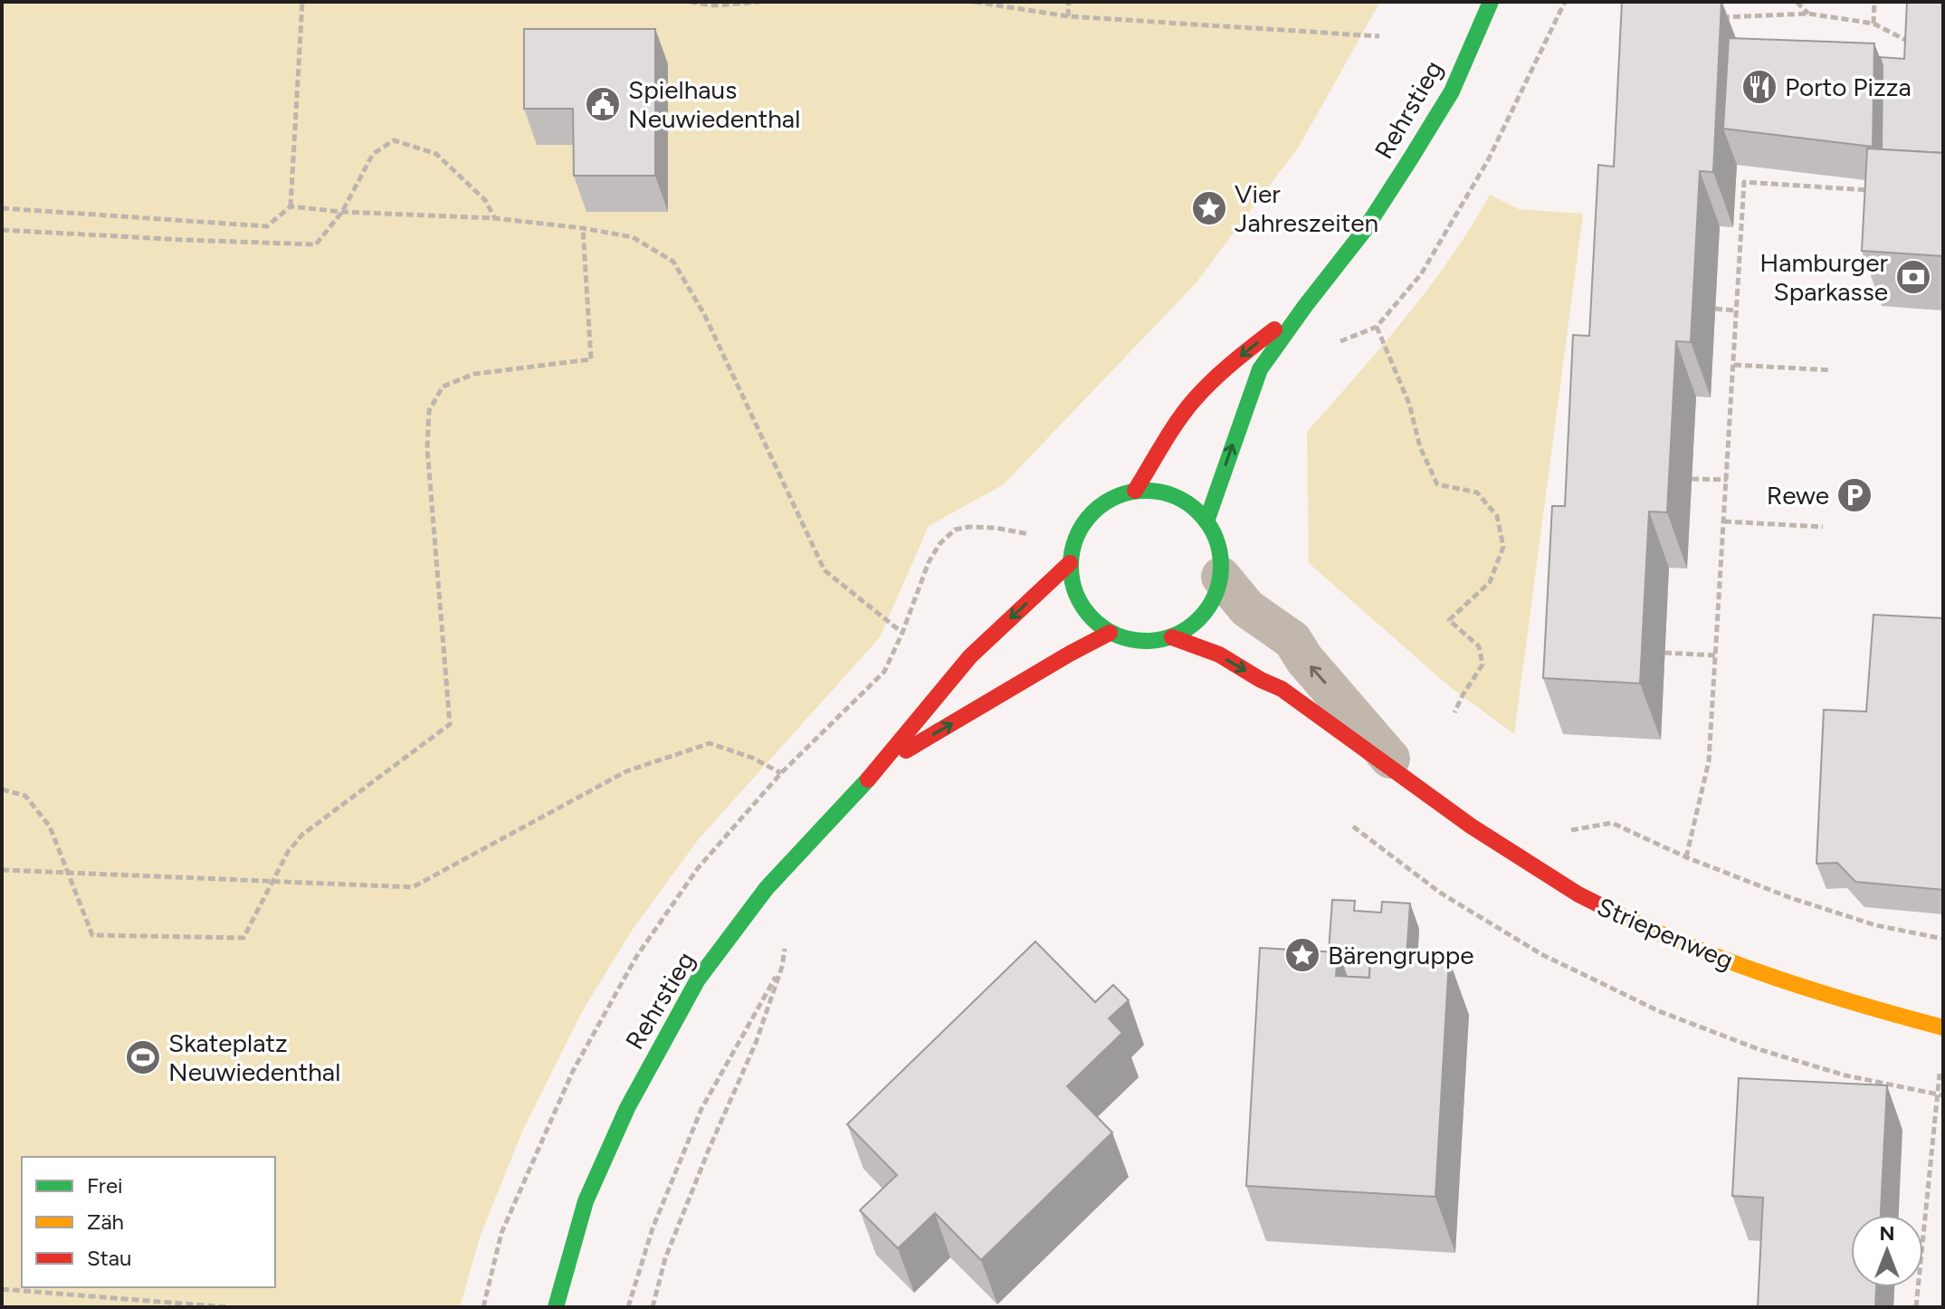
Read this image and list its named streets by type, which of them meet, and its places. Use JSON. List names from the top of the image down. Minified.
{"streets":{"street":["Rehrstieg","Striepenweg"]},"crossings":[["Rehrstieg","Striepenweg"]],"places":{"restaurant":["Porto Pizza"],"public building":["Spielhaus Neuwiedenthal"],"place":["Vier Jahreszeiten","Bärengruppe"],"bank":["Hamburger Sparkasse"],"parking":["Rewe"],"sports":["Skateplatz Neuwiedenthal"]},"legend":["Frei","Zäh","Stau"],"north":"top"}
